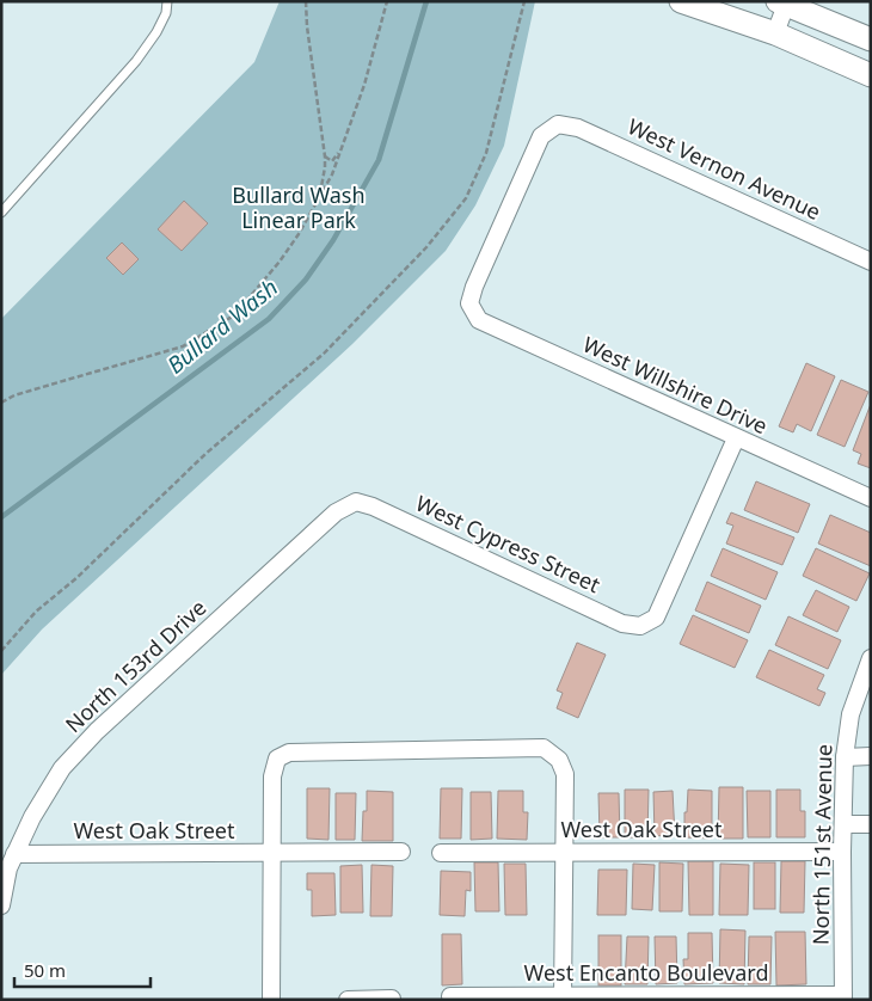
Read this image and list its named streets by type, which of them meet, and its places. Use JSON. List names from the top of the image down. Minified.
{"streets":{"street":["West Vernon Avenue","West Willshire Drive","West Cypress Street","North 153rd Drive","West Oak Street","North 151st Avenue","West Encanto Boulevard"]},"crossings":[["West Vernon Avenue","West Willshire Drive"],["West Willshire Drive","West Cypress Street"],["West Cypress Street","North 153rd Drive"],["North 153rd Drive","West Oak Street"],["West Oak Street","North 151st Avenue"],["North 151st Avenue","West Encanto Boulevard"]],"water":["Bullard Wash"],"parks":["Bullard Wash Linear Park"],"scale_bar":"50 m"}
